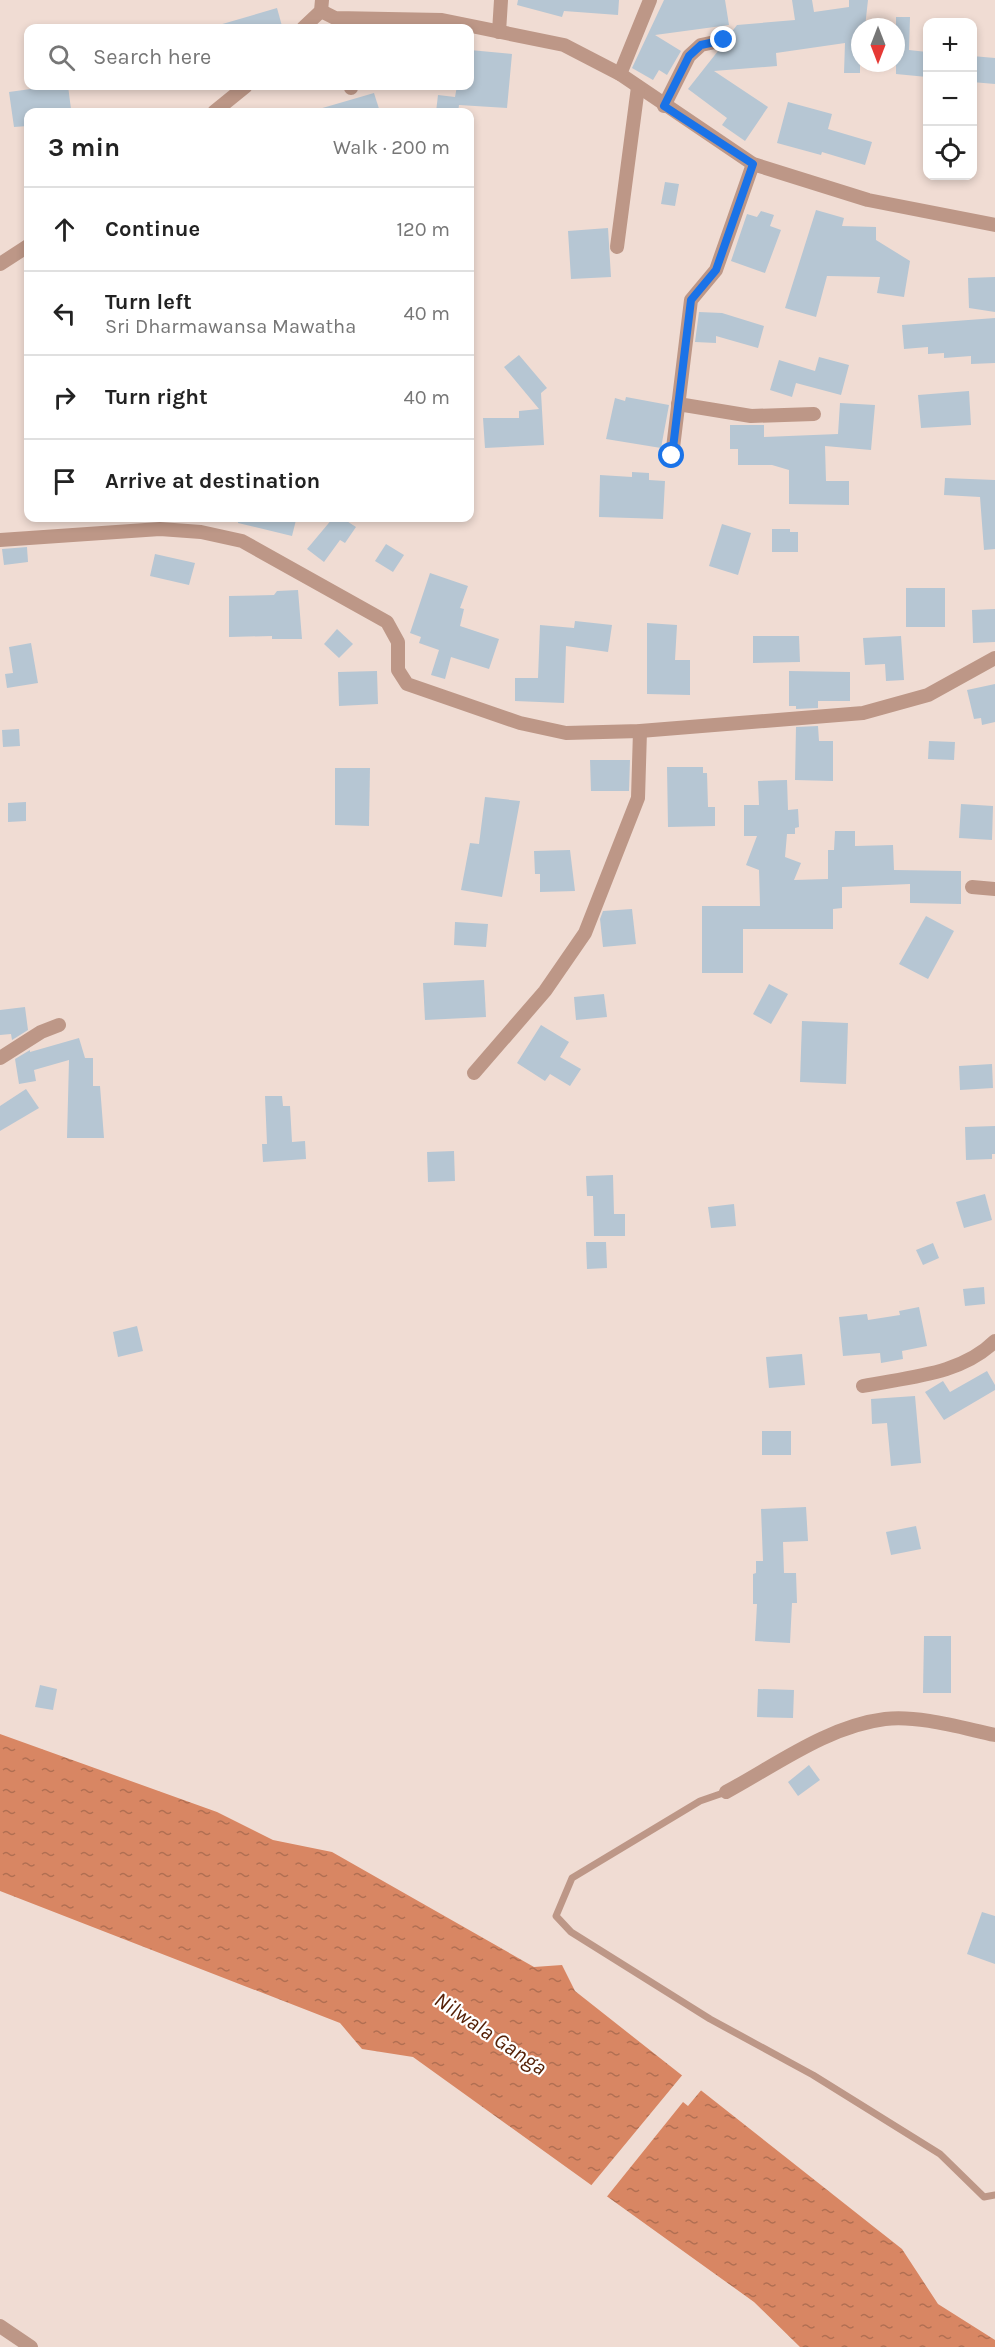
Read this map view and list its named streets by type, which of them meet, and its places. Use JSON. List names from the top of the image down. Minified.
{"water":["Nilwala Ganga"],"north":"bottom","page":{"map_buttons":["+","−"],"search":"Search here","heading":["3 min","Walk · 200 m"],"list":[["Continue","120 m"],["Turn left","Sri Dharmawansa Mawatha","40 m"],["Turn right","40 m"],"Arrive at destination"]}}
